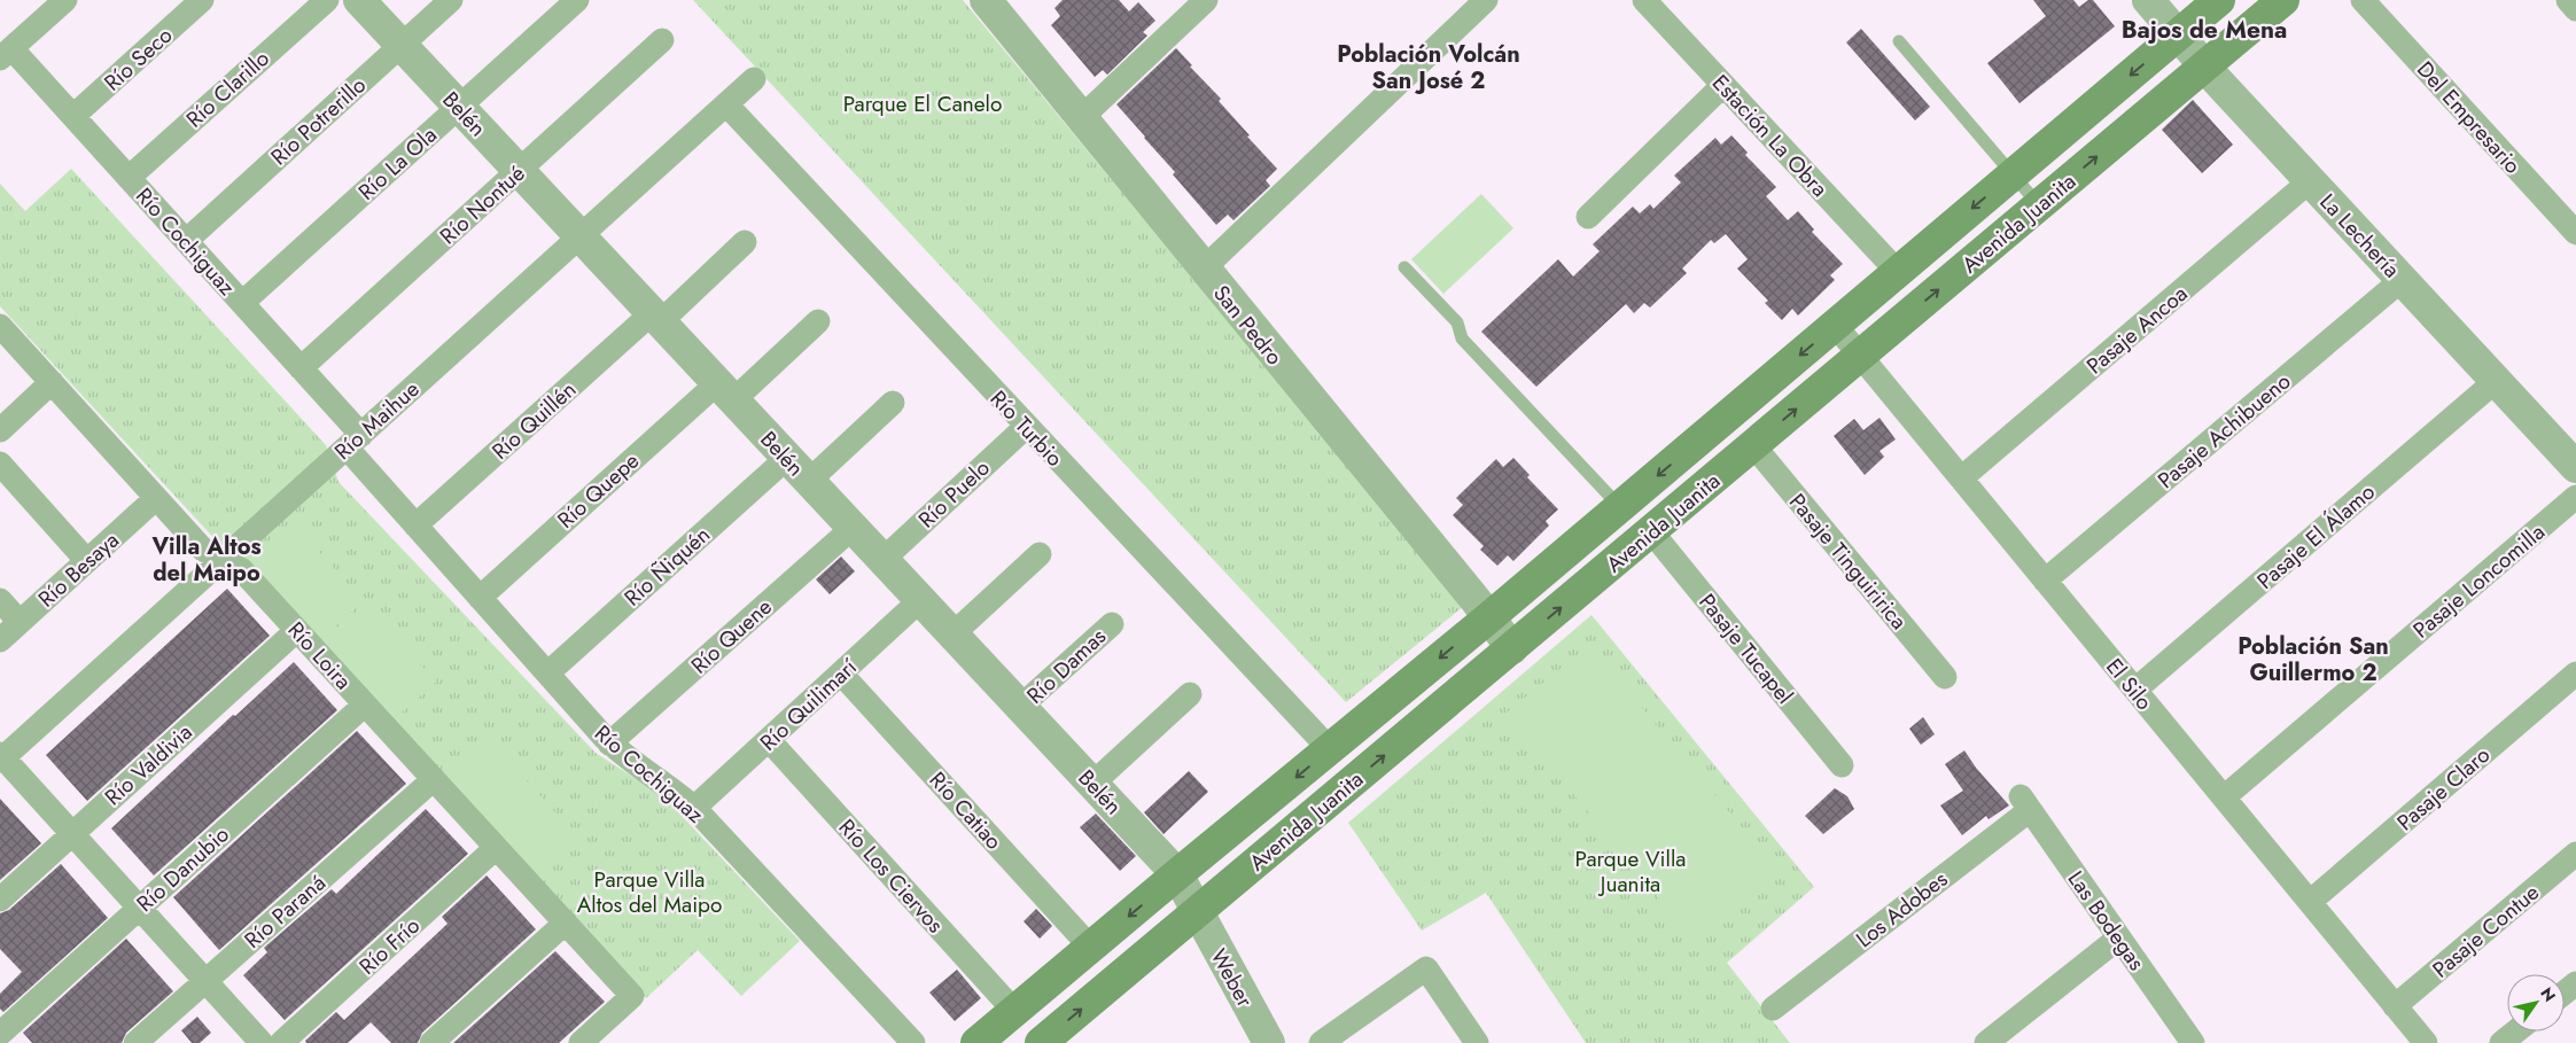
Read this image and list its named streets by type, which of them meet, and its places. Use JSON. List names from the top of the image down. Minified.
{"streets":{"main road":["Avenida Juanita"],"street":["Río Seco","Río Clarillo","Belén","Del Empresario","Río Potrerillo","Estación La Obra","Río La Ola","Río Nontué","La Lechería","Río Cochiguaz","San Pedro","Pasaje Ancoa","Río Maihue","Río Quillén","Río Turbio","Pasaje Achibueno","Río Quepe","Río Puelo","Pasaje El Álamo","Pasaje Tinguiririca","Río Ñiquén","Río Besaya","Pasaje Loncomilla","Río Quene","Pasaje Tucapel","Río Loira","Río Damas","El Silo","Río Quilimarí","Río Valdivia","Pasaje Claro","Río Catiao","Río Danubio","Río Los Ciervos","Los Adobes","Río Paraná","Las Bodegas","Pasaje Contue","Río Frío","Weber"]},"crossings":[["Río Seco","Río Cochiguaz"],["Río Clarillo","Río Cochiguaz"],["Belén","Río Potrerillo"],["Belén","Río La Ola"],["Belén","Río Nontué"],["Belén","Avenida Juanita"],["Belén","Río Maihue"],["Belén","Río Quillén"],["Belén","Río Quepe"],["Belén","Río Puelo"],["Belén","Río Ñiquén"],["Belén","Río Quene"],["Belén","Río Damas"],["Belén","Río Quilimarí"],["Belén","Weber"],["Río Potrerillo","Río Cochiguaz"],["Estación La Obra","Avenida Juanita"],["Río La Ola","Río Cochiguaz"],["Río Nontué","Río Cochiguaz"],["Avenida Juanita","La Lechería"],["Avenida Juanita","San Pedro"],["Avenida Juanita","Río Turbio"],["Avenida Juanita","Pasaje Tinguiririca"],["Avenida Juanita","Pasaje Tucapel"],["Avenida Juanita","El Silo"],["Avenida Juanita","Río Catiao"],["Avenida Juanita","Río Los Ciervos"],["Avenida Juanita","Weber"],["La Lechería","Pasaje Ancoa"],["La Lechería","Pasaje Achibueno"],["La Lechería","Pasaje El Álamo"],["Río Cochiguaz","Río Maihue"],["Río Cochiguaz","Río Quillén"],["Río Cochiguaz","Río Quepe"],["Río Cochiguaz","Río Ñiquén"],["Río Cochiguaz","Río Quene"],["Río Cochiguaz","Río Quilimarí"],["Pasaje Ancoa","El Silo"],["Río Maihue","Río Turbio"],["Río Maihue","Río Loira"],["Río Turbio","Río Puelo"],["Pasaje Achibueno","El Silo"],["Pasaje El Álamo","El Silo"],["Río Besaya","Río Loira"],["Pasaje Loncomilla","El Silo"],["Río Loira","Río Valdivia"],["Río Loira","Río Danubio"],["Río Loira","Río Paraná"],["Río Loira","Río Frío"],["El Silo","Pasaje Claro"],["El Silo","Pasaje Contue"],["Río Quilimarí","Río Catiao"],["Río Quilimarí","Río Los Ciervos"],["Los Adobes","Las Bodegas"]],"districts":["Bajos de Mena","Población Volcán San José 2","Villa Altos del Maipo","Población San Guillermo 2"],"parks":["Parque El Canelo","Parque Villa Juanita","Parque Villa Altos del Maipo"],"north":"top right"}
